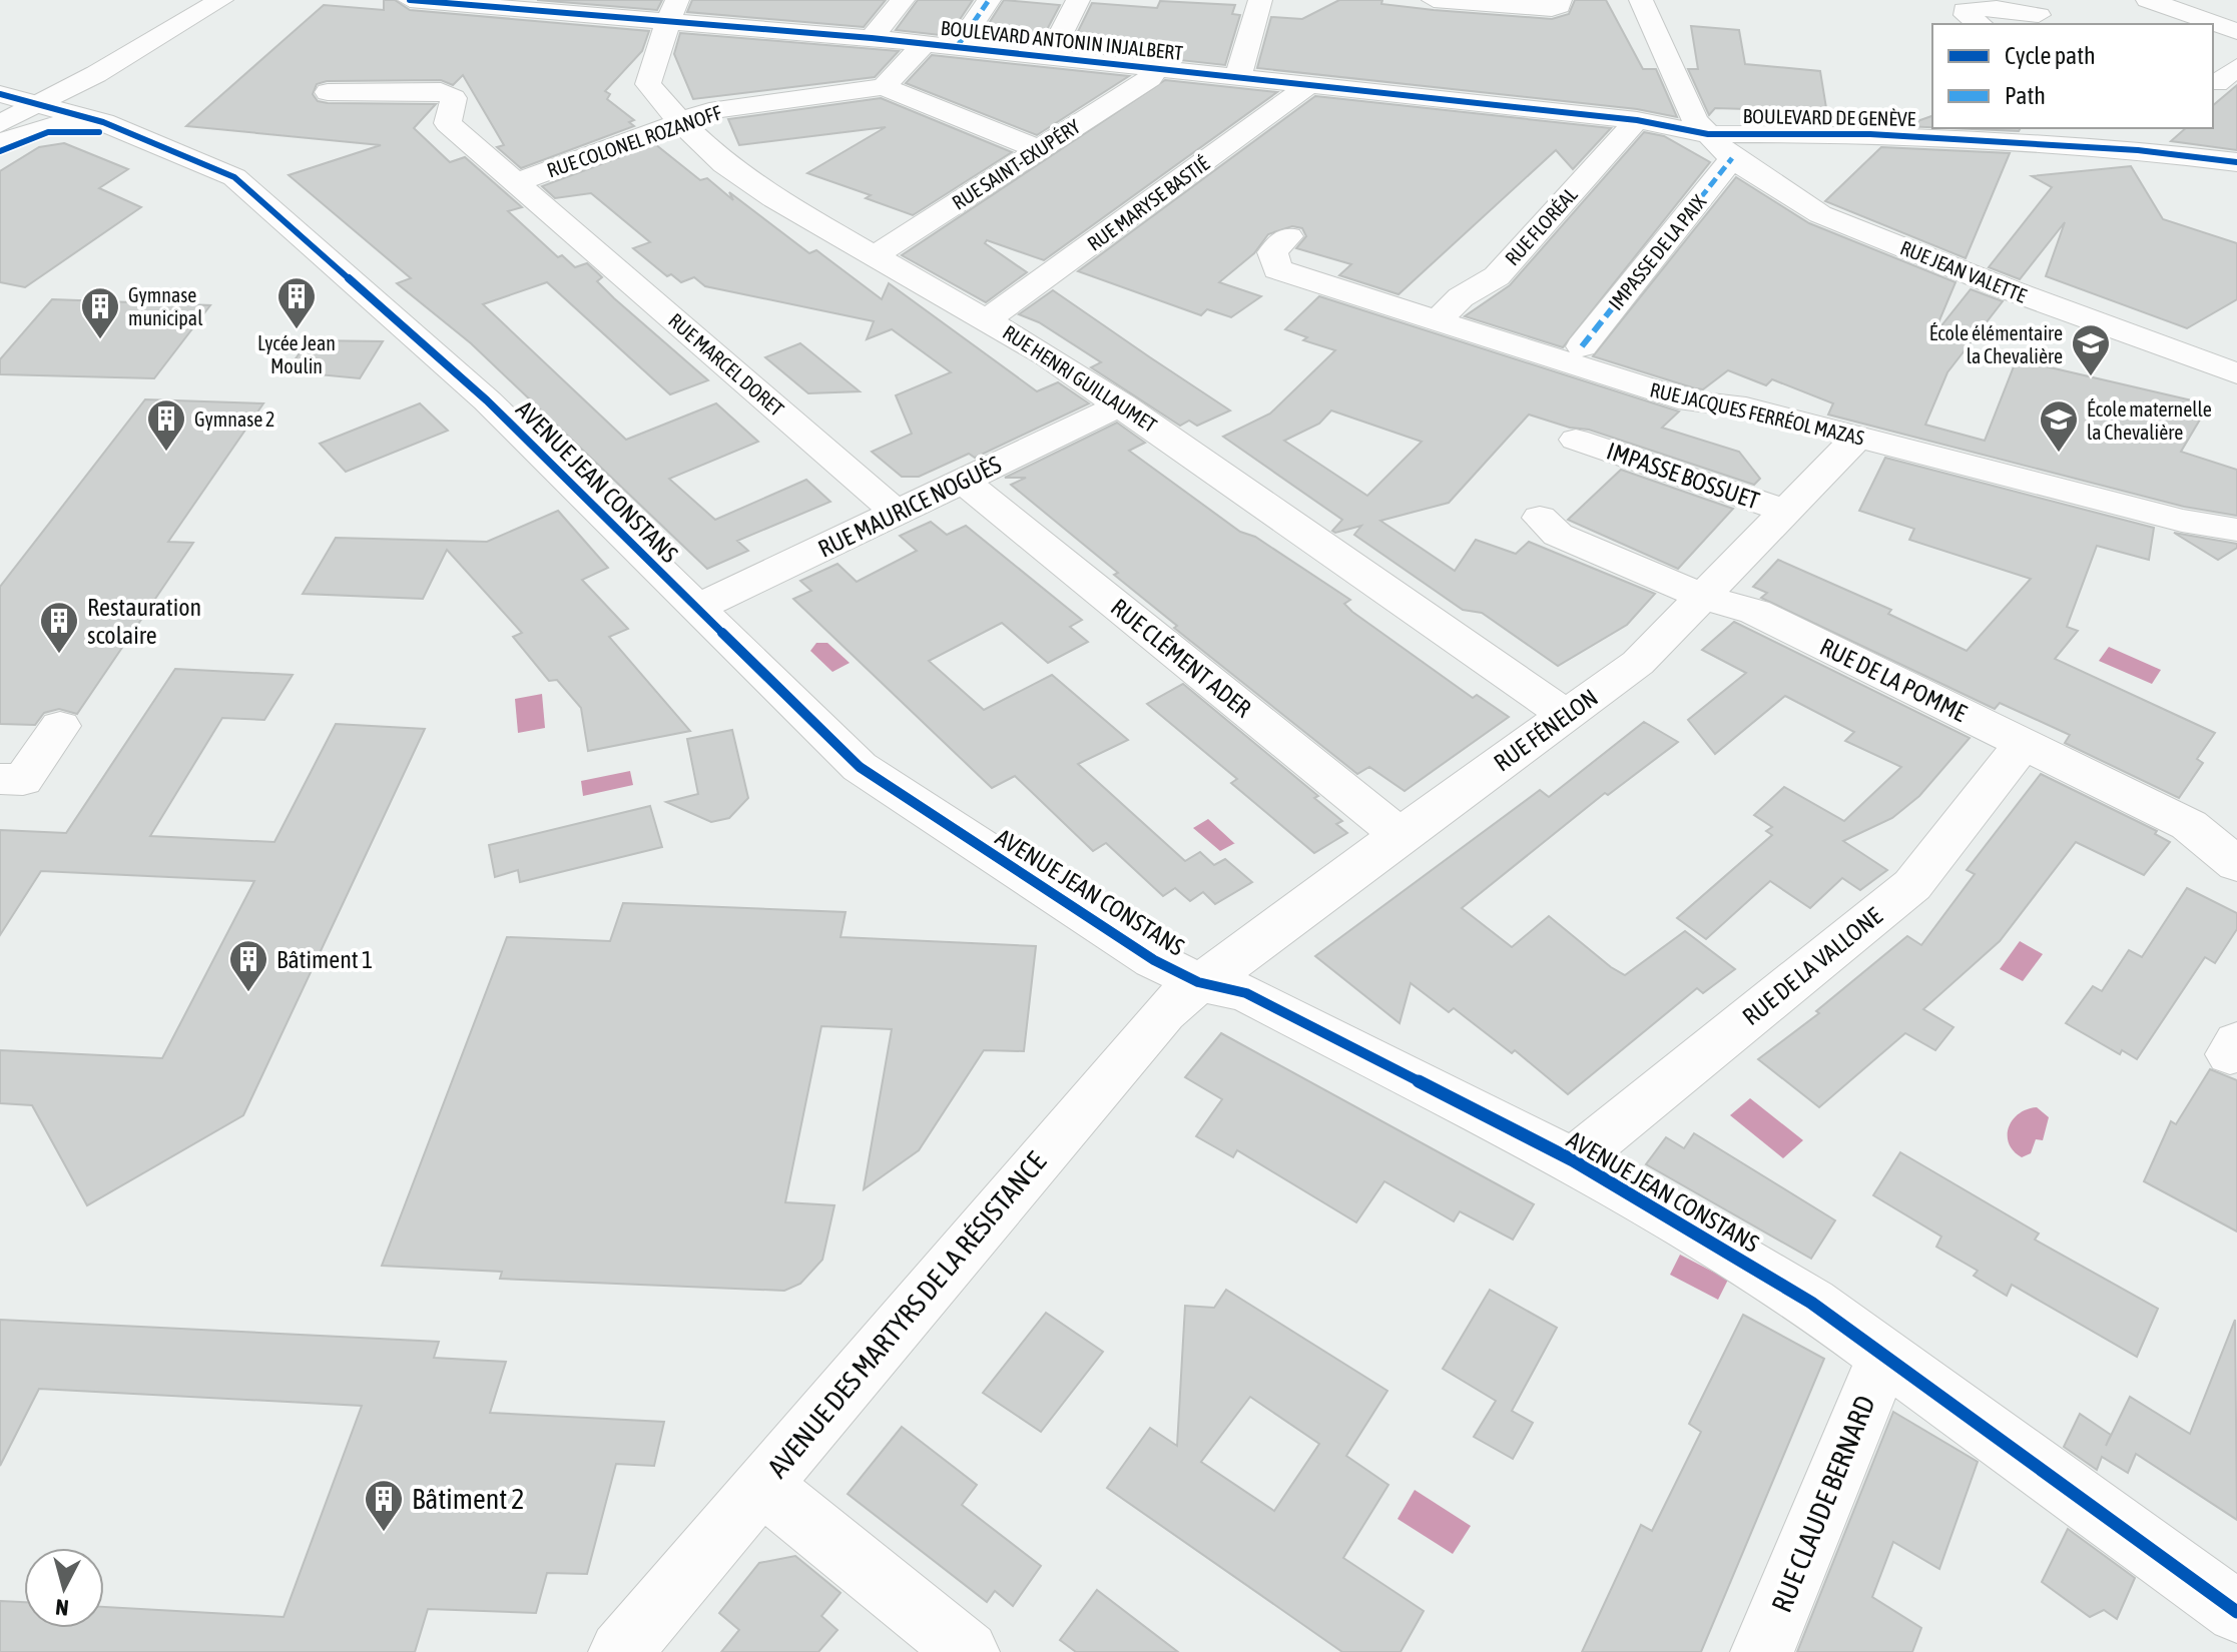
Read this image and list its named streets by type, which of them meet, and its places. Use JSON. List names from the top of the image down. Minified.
{"streets":{"street":["BOULEVARD ANTONIN INJALBERT","BOULEVARD DE GENÈVE","RUE COLONEL ROZANOFF","RUE SAINT-EXUPÉRY","RUE MARYSE BASTIÉ","RUE FLORÉAL","IMPASSE DE LA PAIX","RUE JEAN VALETTE","RUE MARCEL DORET","RUE HENRI GUILLAUMET","RUE JACQUES FERRÉOL MAZAS","IMPASSE BOSSUET","AVENUE JEAN CONSTANS","RUE MAURICE NOGUÈS","RUE CLÉMENT ADER","RUE DE LA POMME","RUE FÉNELON","RUE DE LA VALLONE","AVENUE DES MARTYRS DE LA RÉSISTANCE","RUE CLAUDE BERNARD"]},"crossings":[["BOULEVARD ANTONIN INJALBERT","BOULEVARD DE GENÈVE"],["BOULEVARD ANTONIN INJALBERT","RUE SAINT-EXUPÉRY"],["BOULEVARD ANTONIN INJALBERT","RUE MARYSE BASTIÉ"],["BOULEVARD ANTONIN INJALBERT","RUE FLORÉAL"],["BOULEVARD ANTONIN INJALBERT","RUE JEAN VALETTE"],["BOULEVARD ANTONIN INJALBERT","RUE HENRI GUILLAUMET"],["BOULEVARD DE GENÈVE","RUE JEAN VALETTE"],["RUE COLONEL ROZANOFF","RUE MARCEL DORET"],["RUE COLONEL ROZANOFF","RUE HENRI GUILLAUMET"],["RUE SAINT-EXUPÉRY","RUE HENRI GUILLAUMET"],["RUE MARYSE BASTIÉ","RUE HENRI GUILLAUMET"],["RUE FLORÉAL","RUE JACQUES FERRÉOL MAZAS"],["IMPASSE DE LA PAIX","RUE JEAN VALETTE"],["RUE MARCEL DORET","RUE MAURICE NOGUÈS"],["RUE HENRI GUILLAUMET","RUE MAURICE NOGUÈS"],["RUE HENRI GUILLAUMET","RUE FÉNELON"],["RUE JACQUES FERRÉOL MAZAS","RUE FÉNELON"],["IMPASSE BOSSUET","RUE FÉNELON"],["AVENUE JEAN CONSTANS","RUE MAURICE NOGUÈS"],["AVENUE JEAN CONSTANS","RUE FÉNELON"],["AVENUE JEAN CONSTANS","RUE DE LA VALLONE"],["AVENUE JEAN CONSTANS","AVENUE DES MARTYRS DE LA RÉSISTANCE"],["AVENUE JEAN CONSTANS","RUE CLAUDE BERNARD"],["RUE MAURICE NOGUÈS","RUE CLÉMENT ADER"],["RUE CLÉMENT ADER","RUE FÉNELON"],["RUE DE LA POMME","RUE FÉNELON"],["RUE DE LA POMME","RUE DE LA VALLONE"],["RUE FÉNELON","AVENUE DES MARTYRS DE LA RÉSISTANCE"]],"places":{"building":["Lycée Jean Moulin","Gymnase municipal","Gymnase 2","Restauration scolaire","Bâtiment 1","Bâtiment 2"],"school or university":["École élémentaire la Chevalière","École maternelle la Chevalière"]},"legend":["Cycle path","Path"],"north":"bottom"}
